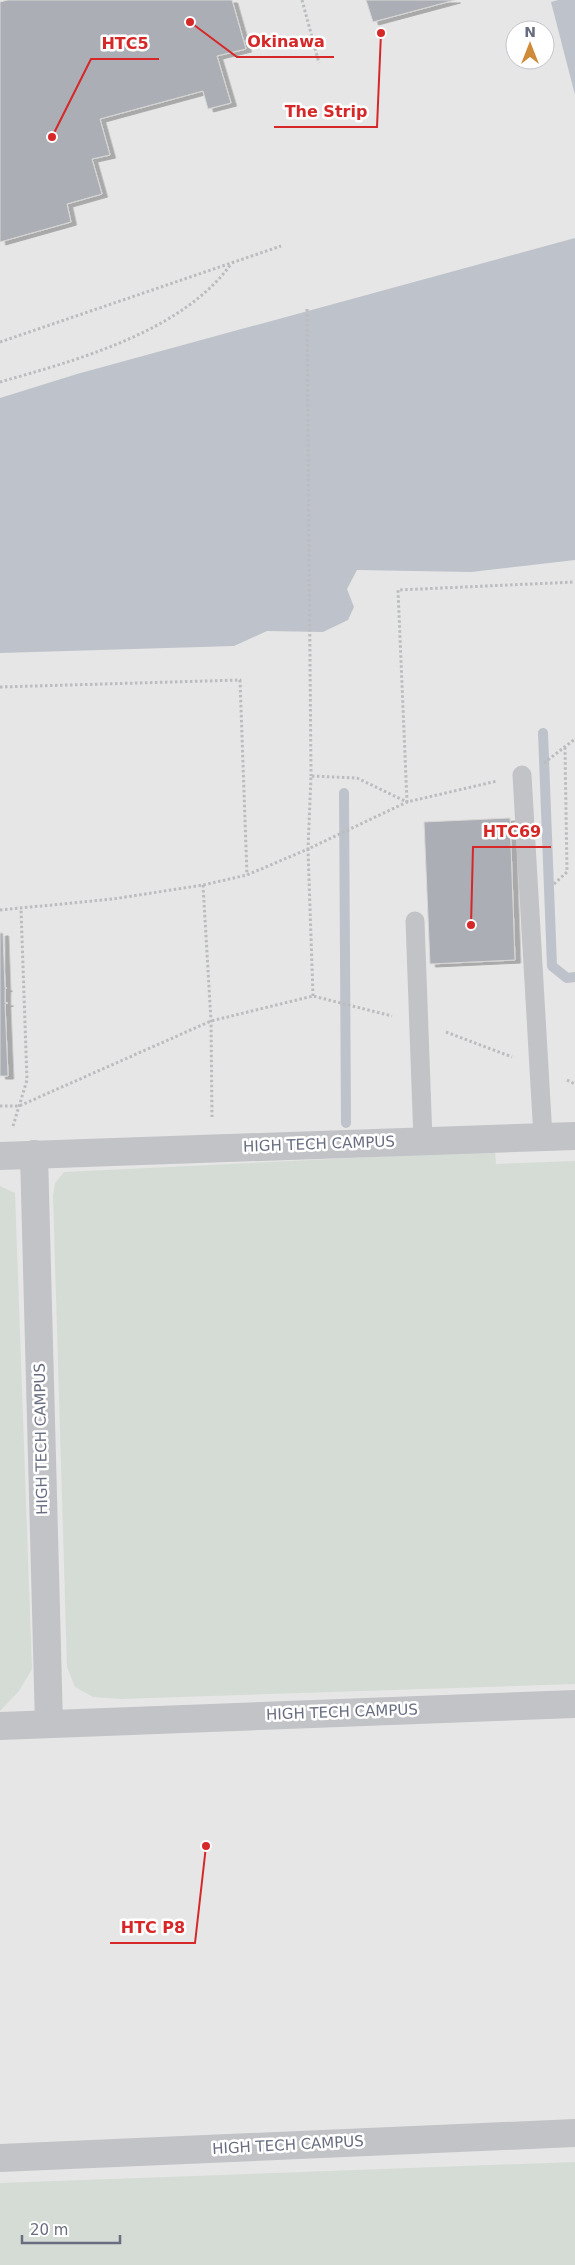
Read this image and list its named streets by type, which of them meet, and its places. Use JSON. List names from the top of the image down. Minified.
{"streets":{"street":["HIGH TECH CAMPUS"]},"places":["Okinawa","The Strip","HTC5","HTC69","HTC P8"],"scale_bar":"20 m","north":"top"}
